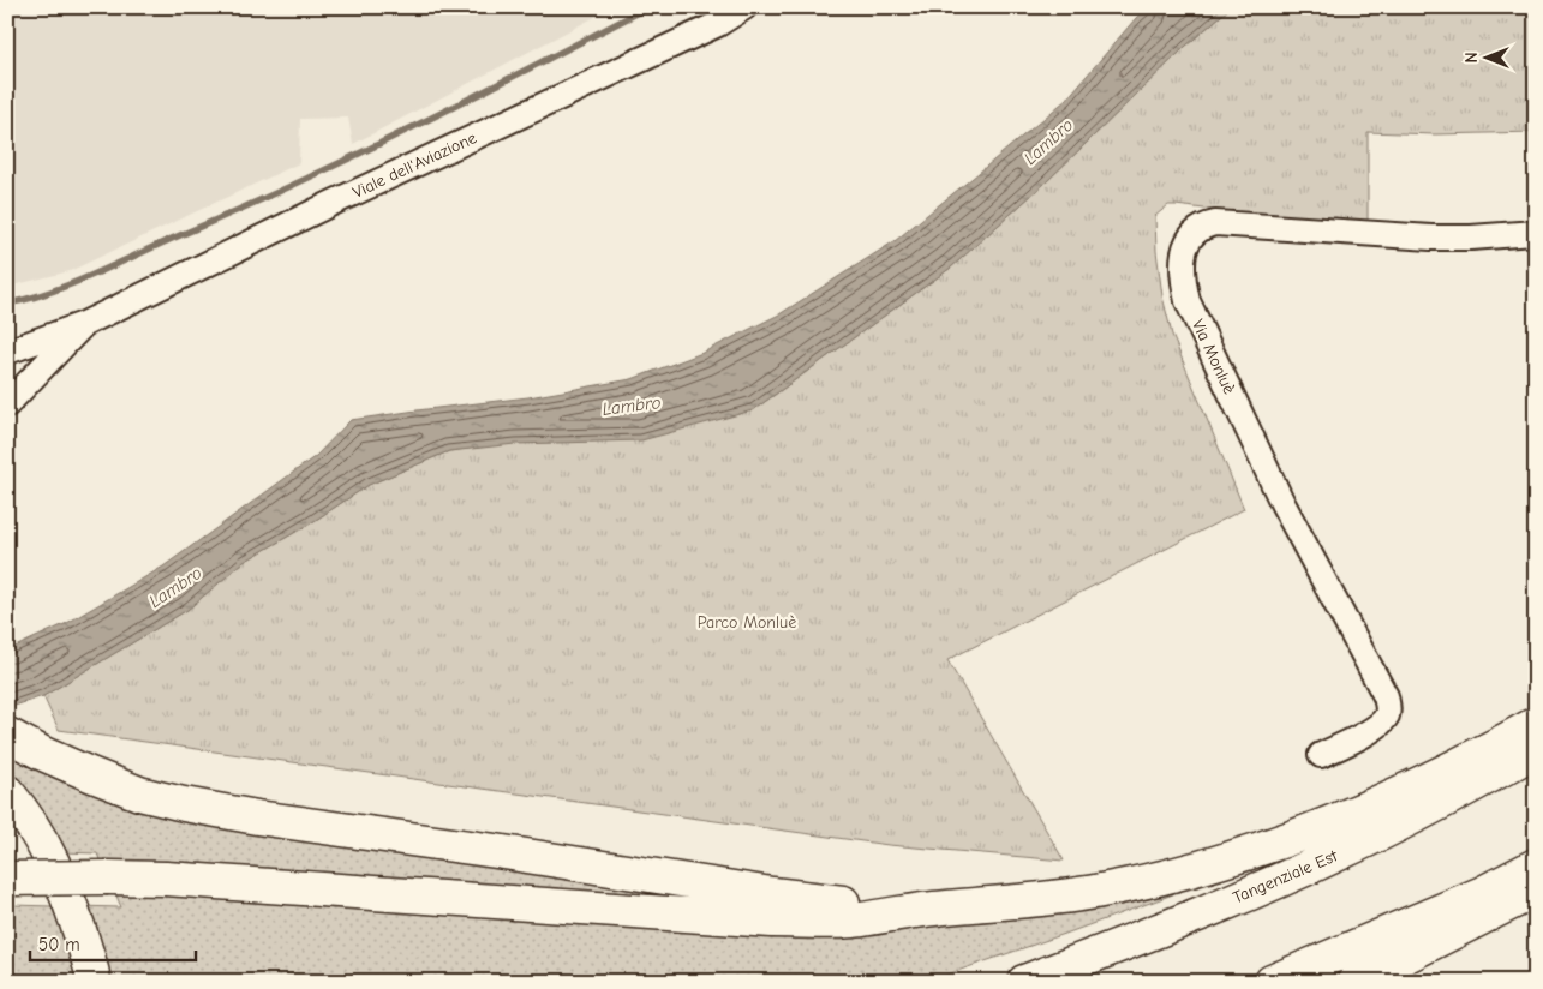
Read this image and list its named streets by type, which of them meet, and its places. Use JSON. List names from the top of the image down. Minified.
{"streets":{"highway":["Tangenziale Est"],"street":["Viale dell'Aviazione","Via Monluè"]},"water":["Lambro"],"parks":["Parco Monluè"],"scale_bar":"50 m","north":"left"}
